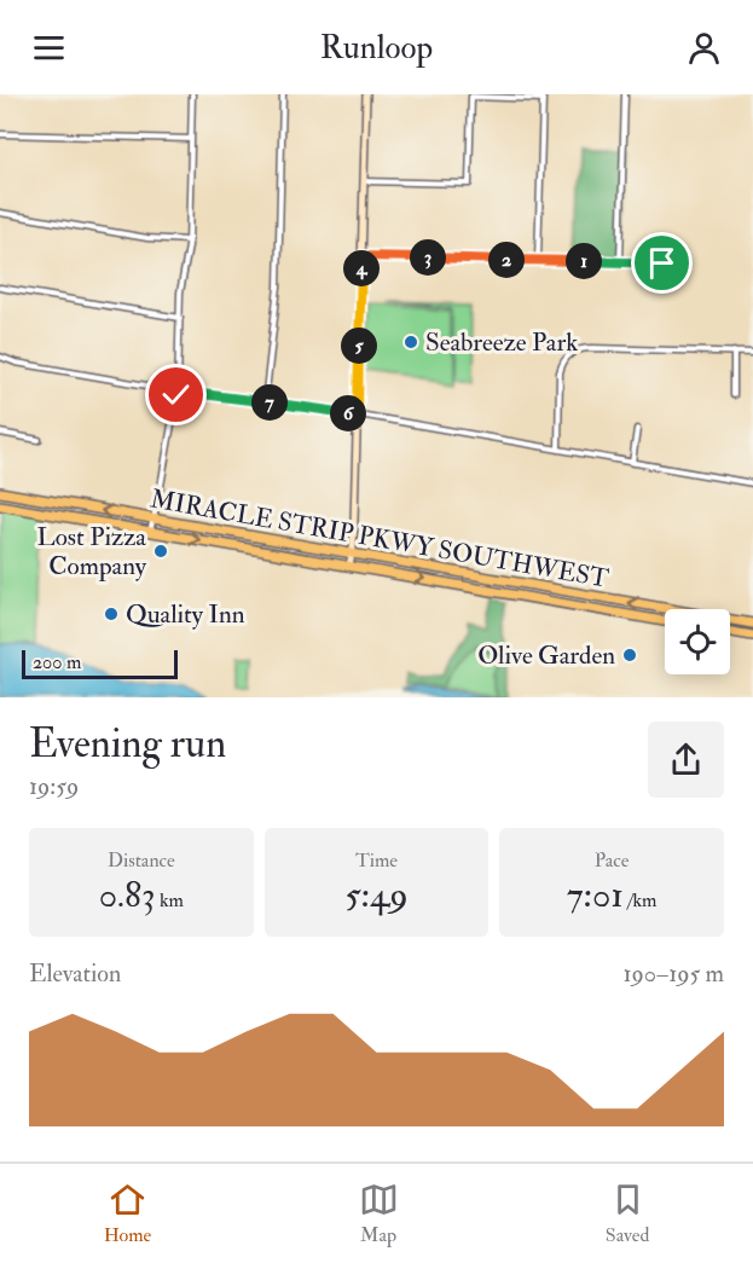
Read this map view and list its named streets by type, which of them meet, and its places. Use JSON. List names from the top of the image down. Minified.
{"streets":{"highway":["MIRACLE STRIP PKWY SOUTHWEST"]},"places":["Seabreeze Park","Lost Pizza Company","Quality Inn","Olive Garden"],"scale_bar":"200 m","page":{"header":"Runloop","pins":["3","2","1","4","5","7","6"],"scale":"200 m","heading":["Evening run","19:59"],"stats":[["Distance","0.83 km"],["Time","5:49"],["Pace","7:01 /km"]],"chart":["Elevation","190–195 m"],"tabs":["Home","Map","Saved"]}}
